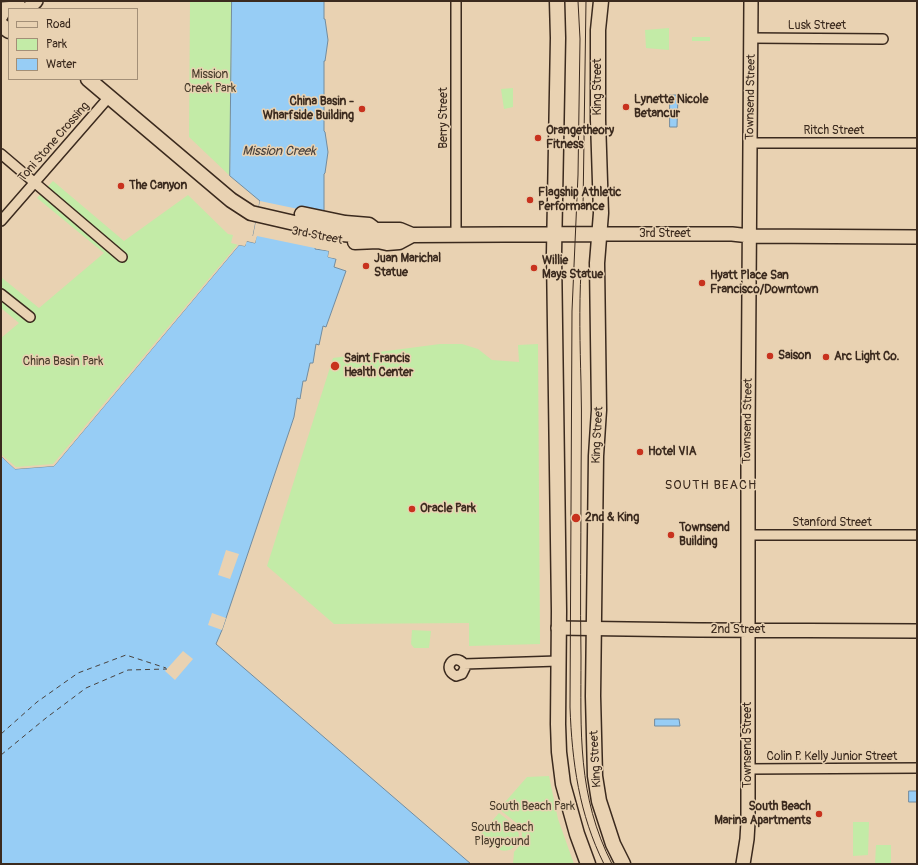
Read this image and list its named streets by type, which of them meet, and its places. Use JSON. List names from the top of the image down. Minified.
{"streets":{"main road":["King Street","3rd Street"],"street":["Lusk Street","Townsend Street","Berry Street","Ritch Street","Toni Stone Crossing","Stanford Street","2nd Street","Colin P. Kelly Junior Street"]},"crossings":[["Lusk Street","Townsend Street"],["King Street","3rd Street"],["King Street","2nd Street"],["Townsend Street","Ritch Street"],["Townsend Street","3rd Street"],["Townsend Street","Stanford Street"],["Townsend Street","2nd Street"],["Townsend Street","Colin P. Kelly Junior Street"],["Berry Street","3rd Street"],["Toni Stone Crossing","3rd Street"]],"districts":["SOUTH BEACH"],"water":["Mission Creek"],"parks":["Mission Creek Park","China Basin Park","South Beach Park","South Beach Playground"],"places":["Lynette Nicole Betancur","China Basin - Wharfside Building","Orangetheory Fitness","The Canyon","Flagship Athletic Performance","Juan Marichal Statue","Willie Mays Statue","Hyatt Place San Francisco/Downtown","Saison","Arc Light Co.","Saint Francis Health Center","Hotel VIA","Oracle Park","2nd & King","Townsend Building","South Beach Marina Apartments"],"legend":["Road","Park","Water"]}
